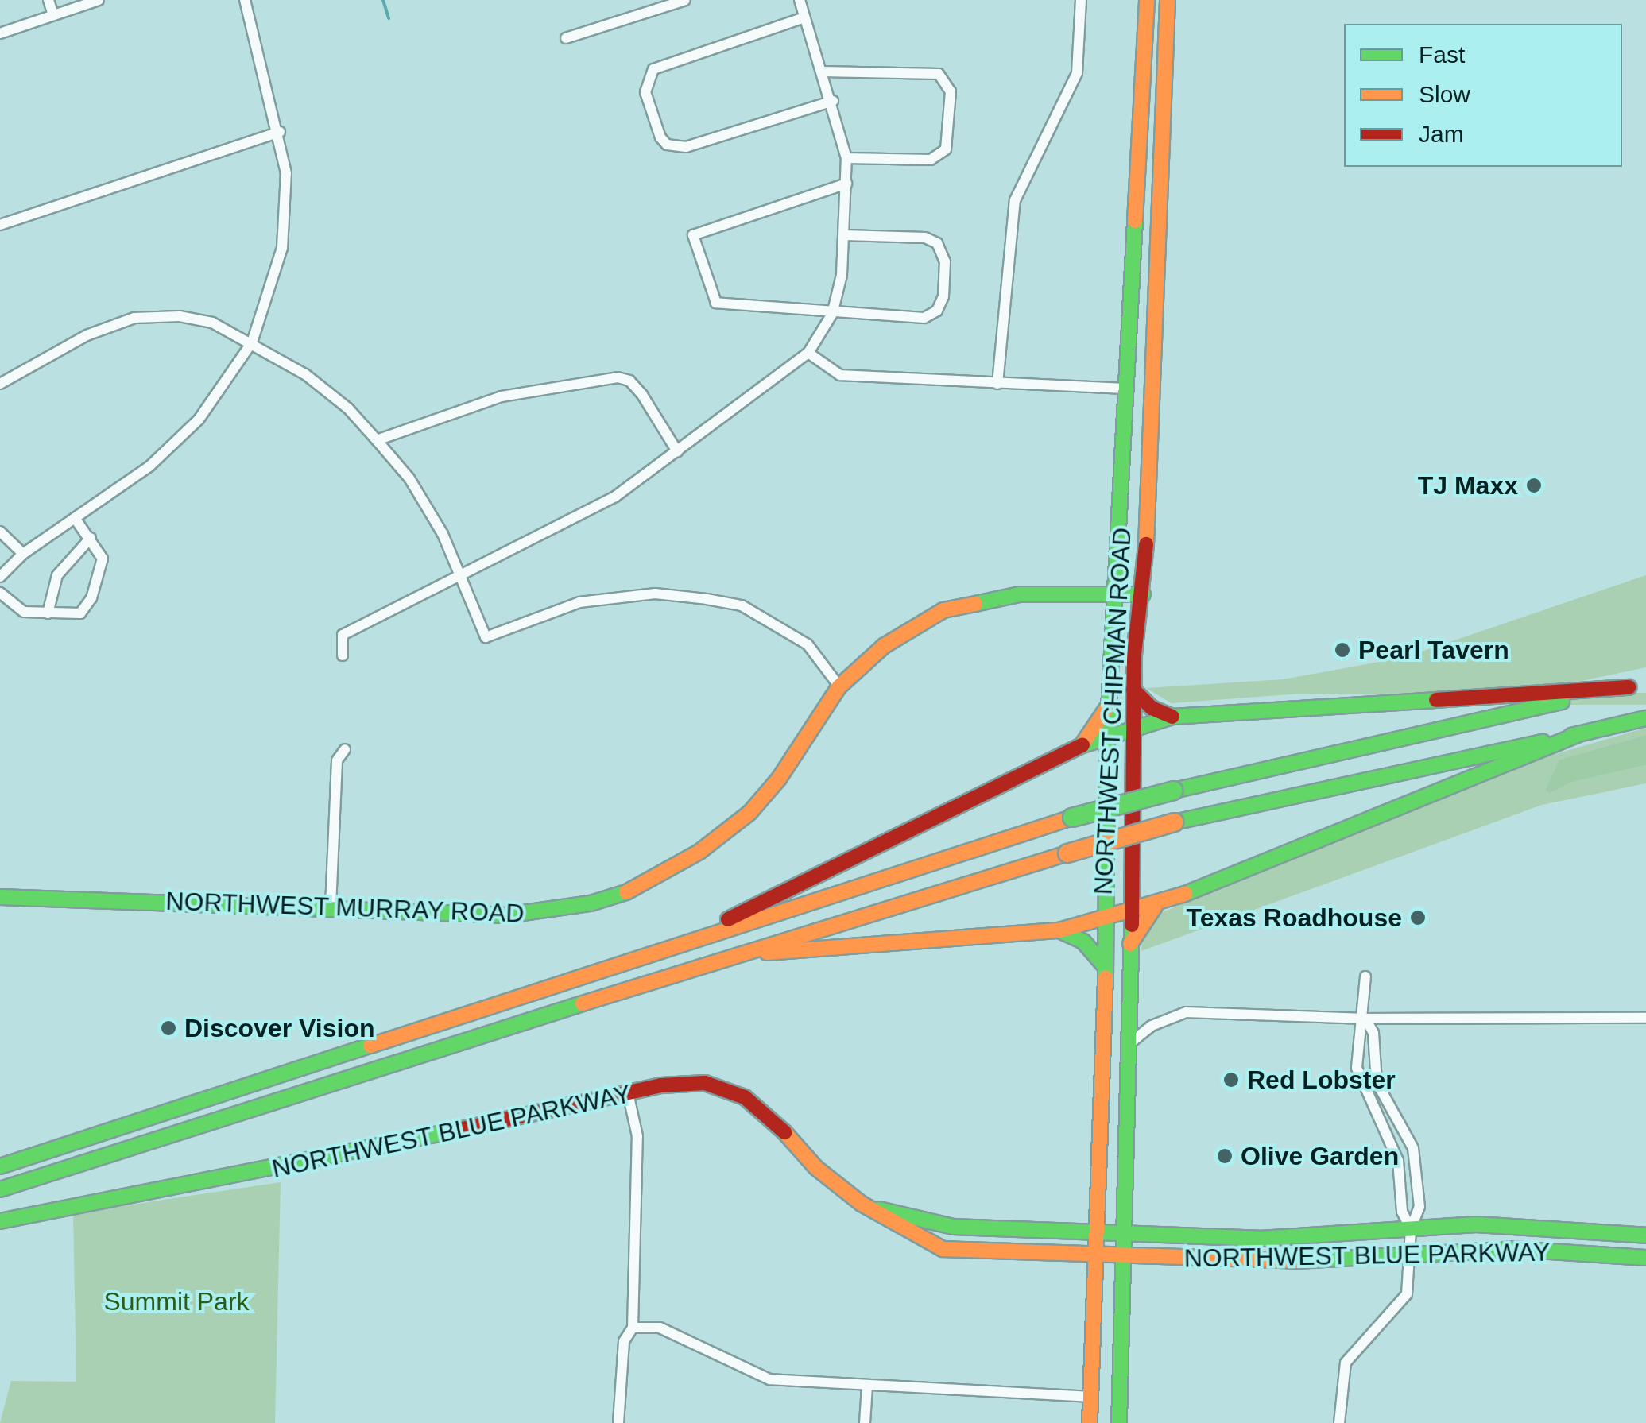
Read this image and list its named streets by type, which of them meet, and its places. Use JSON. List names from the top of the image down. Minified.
{"streets":{"main road":["NORTHWEST CHIPMAN ROAD","NORTHWEST MURRAY ROAD","NORTHWEST BLUE PARKWAY"]},"crossings":[["NORTHWEST CHIPMAN ROAD","NORTHWEST MURRAY ROAD"],["NORTHWEST CHIPMAN ROAD","NORTHWEST BLUE PARKWAY"]],"parks":["Summit Park"],"places":["TJ Maxx","Pearl Tavern","Texas Roadhouse","Discover Vision","Red Lobster","Olive Garden"],"legend":["Fast","Slow","Jam"]}
